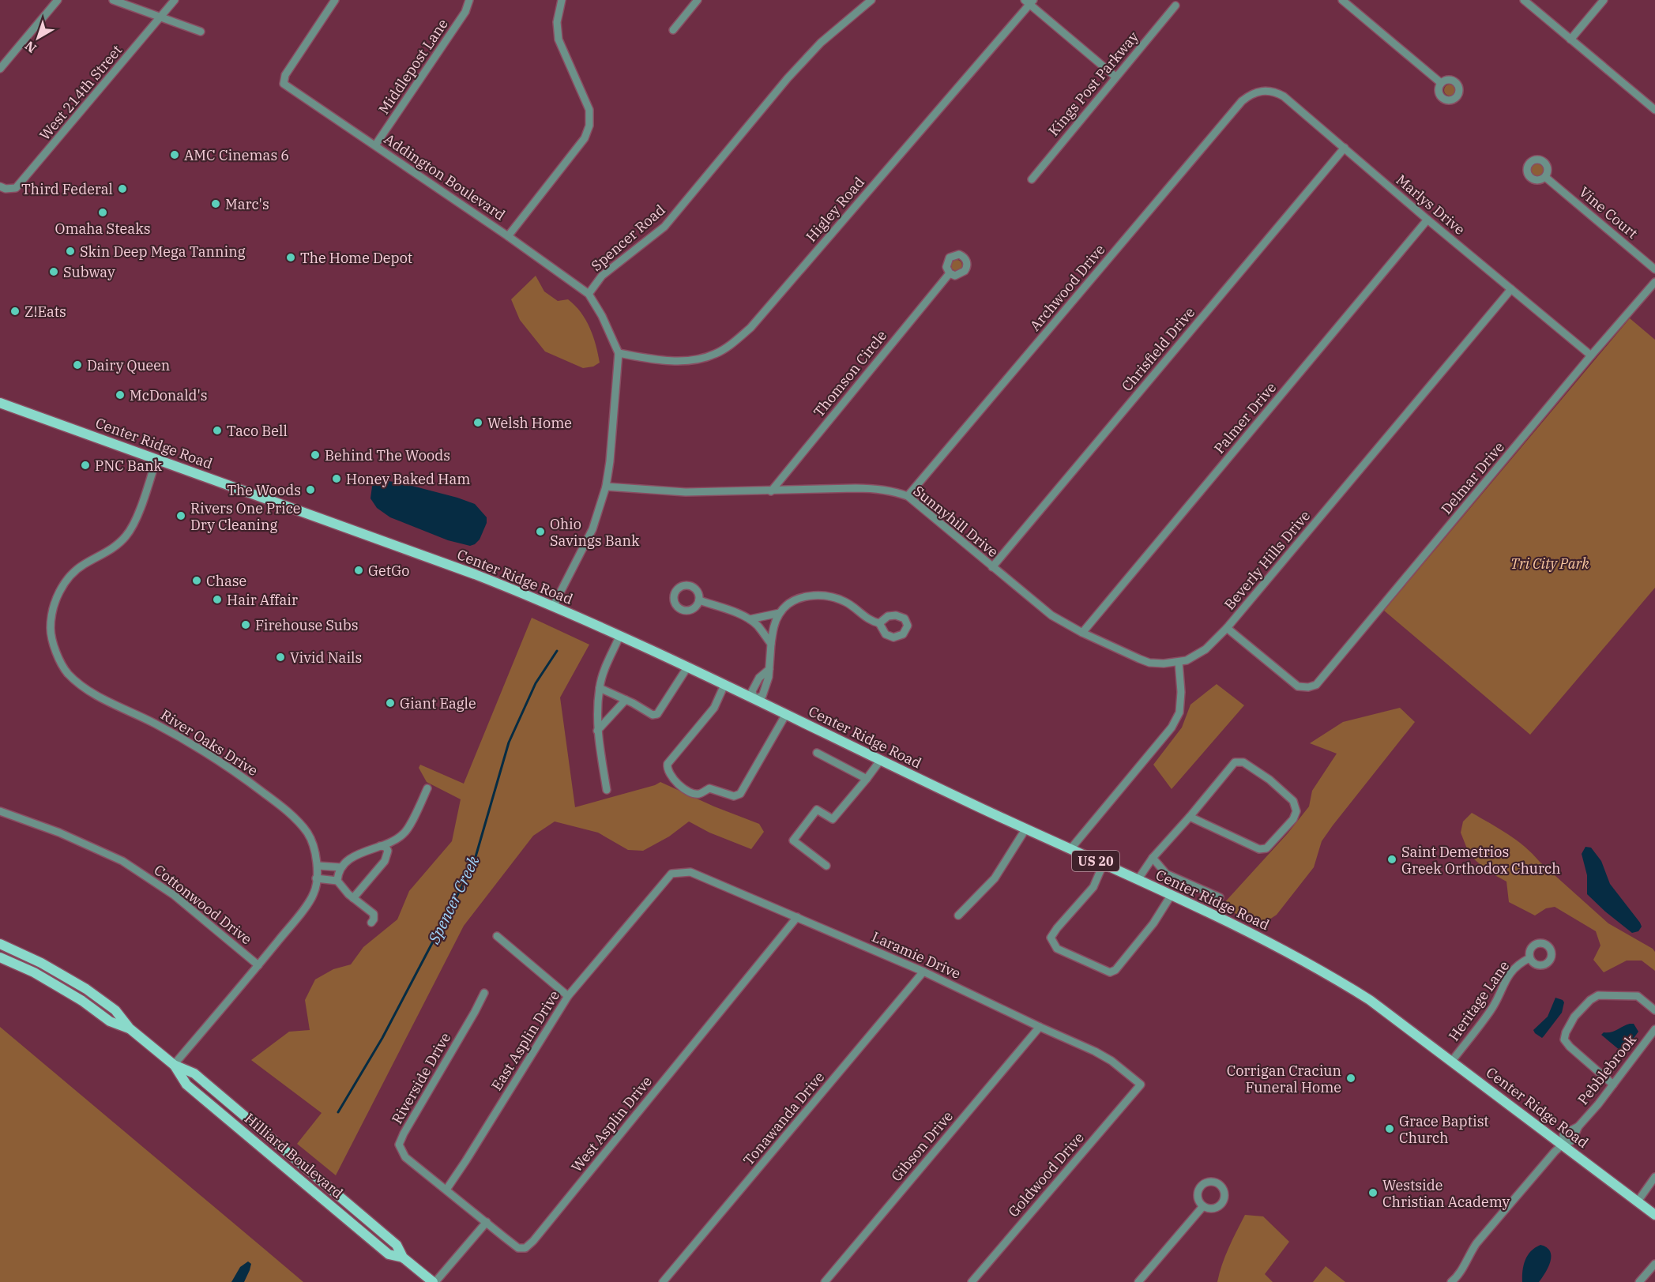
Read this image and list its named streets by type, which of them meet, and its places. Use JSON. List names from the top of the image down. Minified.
{"streets":{"main road":["Center Ridge Road","US 20","Hilliard Boulevard"],"street":["Middlepost Lane","Kings Post Parkway","West 214th Street","Addington Boulevard","Marlys Drive","Higley Road","Vine Court","Spencer Road","Archwood Drive","Chrisfield Drive","Thomson Circle","Palmer Drive","Delmar Drive","Sunnyhill Drive","Beverly Hills Drive","River Oaks Drive","Cottonwood Drive","Laramie Drive","Heritage Lane","East Asplin Drive","Pebblebrook","Riverside Drive","Tonawanda Drive","West Asplin Drive","Gibson Drive","Goldwood Drive"]},"crossings":[["Middlepost Lane","Addington Boulevard"],["Addington Boulevard","Spencer Road"],["Marlys Drive","Archwood Drive"],["Marlys Drive","Chrisfield Drive"],["Marlys Drive","Palmer Drive"],["Marlys Drive","Delmar Drive"],["Marlys Drive","Beverly Hills Drive"],["Archwood Drive","Sunnyhill Drive"],["Chrisfield Drive","Sunnyhill Drive"],["Thomson Circle","Sunnyhill Drive"],["Palmer Drive","Sunnyhill Drive"],["Center Ridge Road","River Oaks Drive"],["Center Ridge Road","Heritage Lane"],["Center Ridge Road","Pebblebrook"],["Delmar Drive","Beverly Hills Drive"],["Sunnyhill Drive","Beverly Hills Drive"],["River Oaks Drive","Cottonwood Drive"],["River Oaks Drive","Hilliard Boulevard"],["Laramie Drive","East Asplin Drive"],["Laramie Drive","Tonawanda Drive"],["Laramie Drive","West Asplin Drive"],["Laramie Drive","Gibson Drive"],["Laramie Drive","Goldwood Drive"],["East Asplin Drive","Riverside Drive"]],"water":["Spencer Creek"],"parks":["Tri City Park"],"places":["AMC Cinemas 6","Third Federal","Marc's","Omaha Steaks","Skin Deep Mega Tanning","The Home Depot","Subway","Z!Eats","Dairy Queen","McDonald's","Welsh Home","Taco Bell","Behind The Woods","PNC Bank","Honey Baked Ham","The Woods","Rivers One Price Dry Cleaning","Ohio Savings Bank","GetGo","Chase","Hair Affair","Firehouse Subs","Vivid Nails","Giant Eagle","Saint Demetrios Greek Orthodox Church","Corrigan Craciun Funeral Home","Grace Baptist Church","Westside Christian Academy"],"north":"bottom left"}
